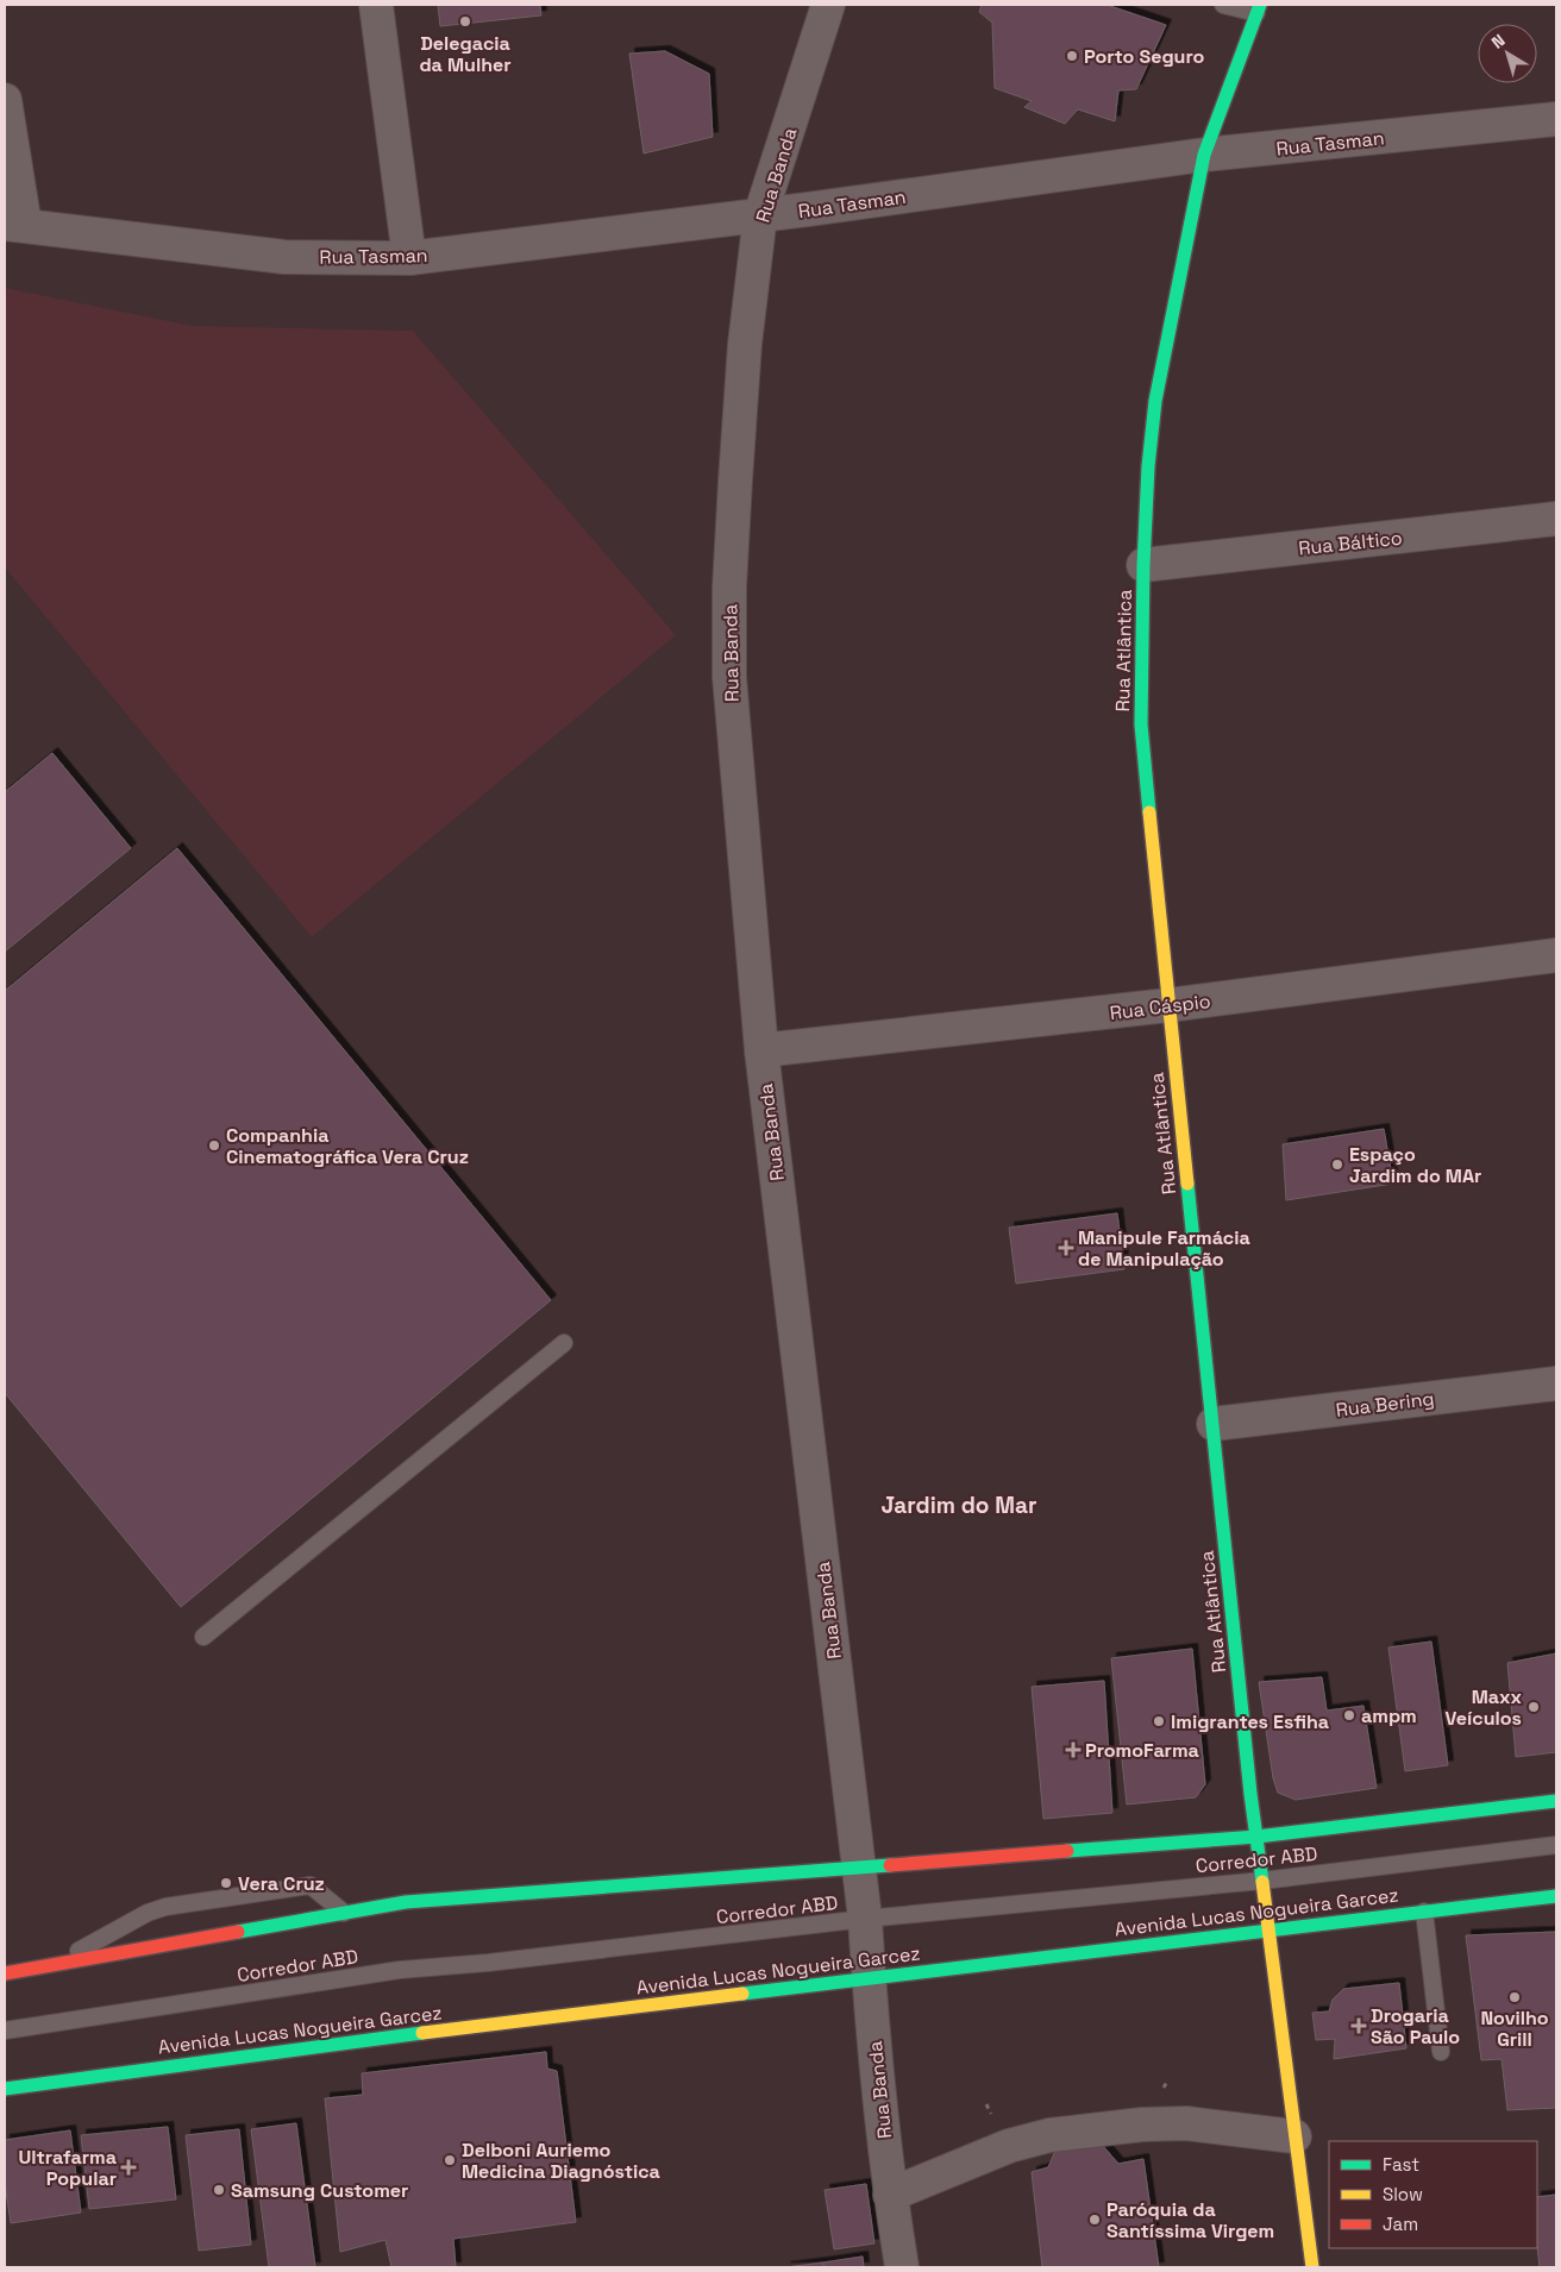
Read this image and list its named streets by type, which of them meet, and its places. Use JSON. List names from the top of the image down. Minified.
{"streets":{"main road":["Rua Atlântica","Avenida Lucas Nogueira Garcez"],"street":["Rua Tasman","Rua Banda","Rua Báltico","Rua Cáspio","Rua Bering"],"lane":["Corredor ABD"]},"crossings":[["Rua Tasman","Rua Banda"],["Rua Tasman","Rua Atlântica"],["Rua Banda","Rua Cáspio"],["Rua Banda","Corredor ABD"],["Rua Banda","Avenida Lucas Nogueira Garcez"],["Rua Báltico","Rua Atlântica"],["Rua Atlântica","Rua Cáspio"],["Rua Atlântica","Rua Bering"],["Rua Atlântica","Corredor ABD"],["Rua Atlântica","Avenida Lucas Nogueira Garcez"]],"districts":["Jardim do Mar"],"places":{"other":["Delegacia da Mulher","Porto Seguro","Companhia Cinematográfica Vera Cruz","Espaço Jardim do MAr","Maxx Veículos","ampm","Imigrantes Esfiha","Vera Cruz","Novilho Grill","Delboni Auriemo Medicina Diagnóstica","Samsung Customer","Paróquia da Santíssima Virgem"],"health":["Manipule Farmácia de Manipulação","PromoFarma","Drogaria São Paulo","Ultrafarma Popular"]},"legend":["Fast","Slow","Jam"],"north":"top left"}
